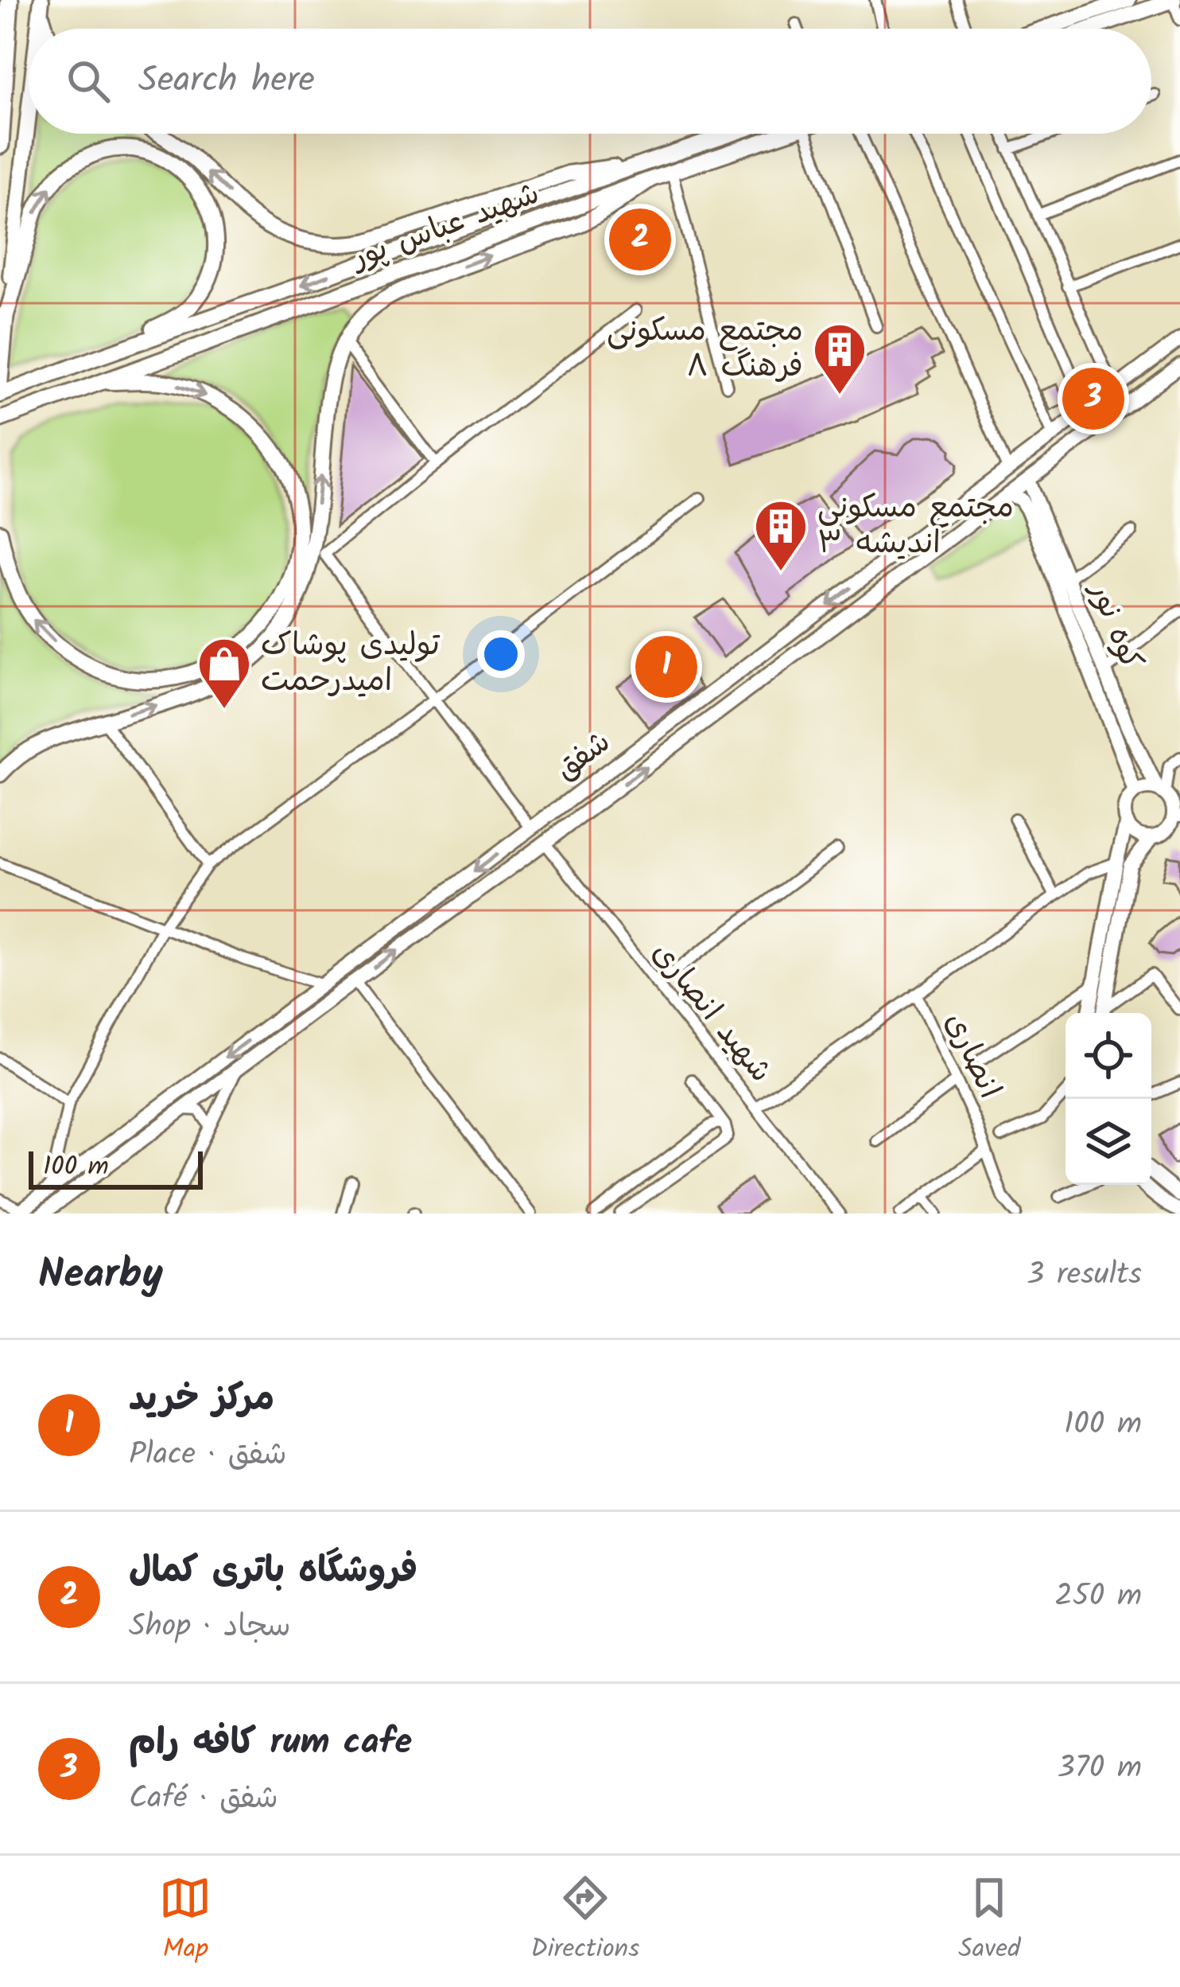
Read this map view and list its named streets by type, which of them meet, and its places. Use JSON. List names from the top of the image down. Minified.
{"streets":{"main road":["شهید عباس پور","کوه نور","شفق"],"street":["شهید انصاری","انصاری"]},"crossings":[["کوه نور","شفق"],["شفق","شهید انصاری"],["شهید انصاری","انصاری"]],"places":{"building":["مجتمع مسکونی فرهنگ ۸","مجتمع مسکونی اندیشه ۳"],"shop":["تولیدی پوشاک امیدرحمت"]},"scale_bar":"100 m","page":{"search":"Search here","pins":["2","3","1"],"scale":"100 m","heading":["Nearby","3 results"],"list":[{"mark":"1","name":"مرکز خرید","note":"Place · شفق","value":"100 m"},{"mark":"2","name":"فروشگاه باتری کمال","note":"Shop · سجاد","value":"250 m"},{"mark":"3","name":"کافه رام rum cafe","note":"Café · شفق","value":"370 m"}],"nav":["Map","Directions","Saved"]}}
